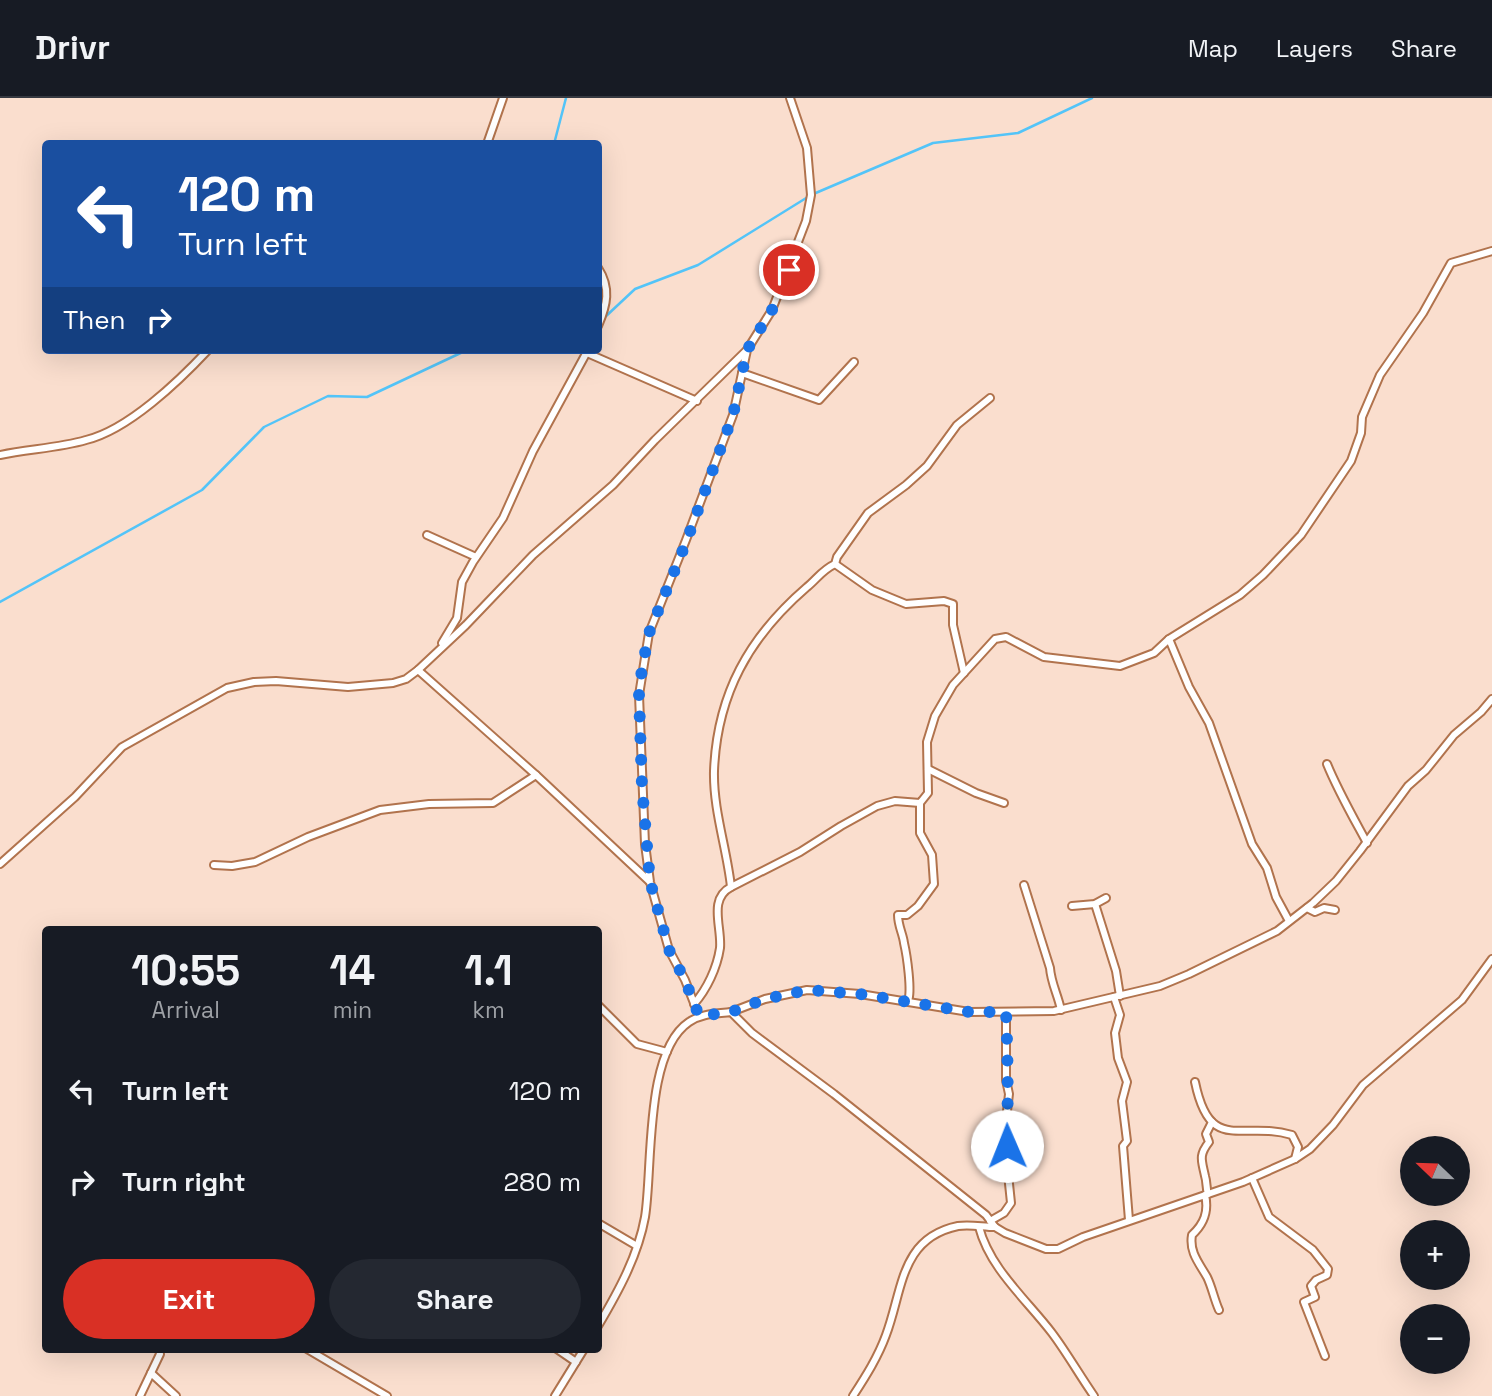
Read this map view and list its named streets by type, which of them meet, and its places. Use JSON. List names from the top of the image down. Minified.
{"north":"top left","page":{"header":"Drivr","nav":["Map","Layers","Share"],"turn":["120 m","Turn left"],"then":"Then","eta":["10:55","Arrival","14","min","1.1","km"],"list":[{"name":"Turn left","value":"120 m"},{"name":"Turn right","value":"280 m"}],"map_buttons":["+","−"],"buttons":["Exit","Share"]}}
